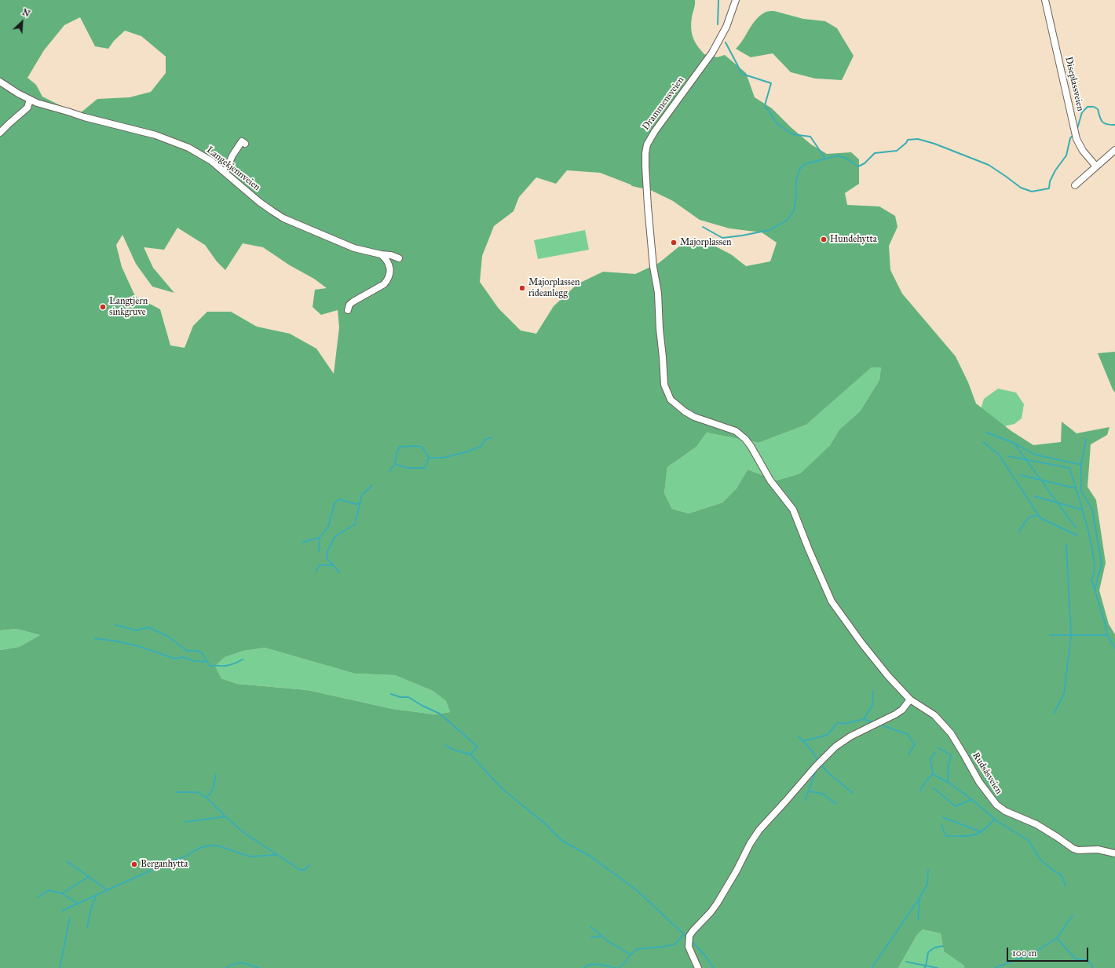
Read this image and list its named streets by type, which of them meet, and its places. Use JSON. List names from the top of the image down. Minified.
{"streets":{"street":["Diseplassveien","Drammensveien","Langekjennveien","Rudsåsveien"]},"crossings":[["Drammensveien","Rudsåsveien"]],"places":["Hundehytta","Majorplassen","Majorplassen rideanlegg","Langtjern sinkgruve","Berganhytta"],"scale_bar":"100 m","north":"top right"}
